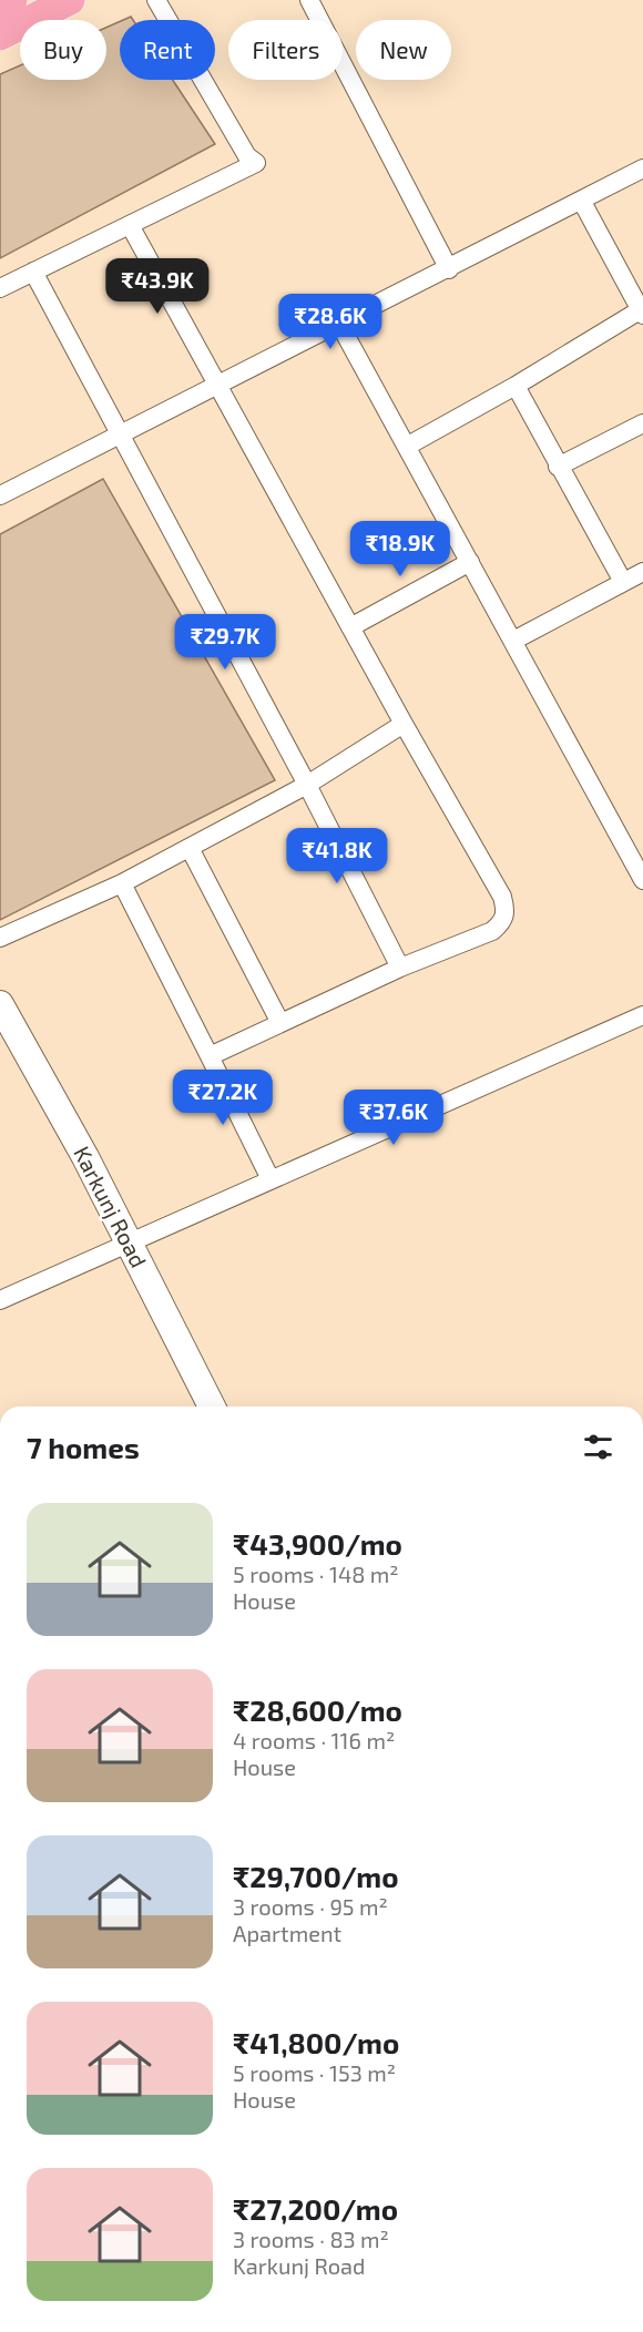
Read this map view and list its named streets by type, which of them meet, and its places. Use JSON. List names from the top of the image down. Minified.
{"streets":{"street":["Karkunj Road"]},"page":{"chip":["Buy","Rent","Filters","New"],"price":["₹43.9K","₹28.6K","₹18.9K","₹29.7K","₹41.8K","₹27.2K","₹37.6K"],"heading":"7 homes","list":[{"name":"₹43,900/mo","note":"5 rooms · 148 m² · House"},{"name":"₹28,600/mo","note":"4 rooms · 116 m² · House"},{"name":"₹29,700/mo","note":"3 rooms · 95 m² · Apartment"},{"name":"₹41,800/mo","note":"5 rooms · 153 m² · House"},{"name":"₹27,200/mo","note":"3 rooms · 83 m² · Karkunj Road"}]}}
